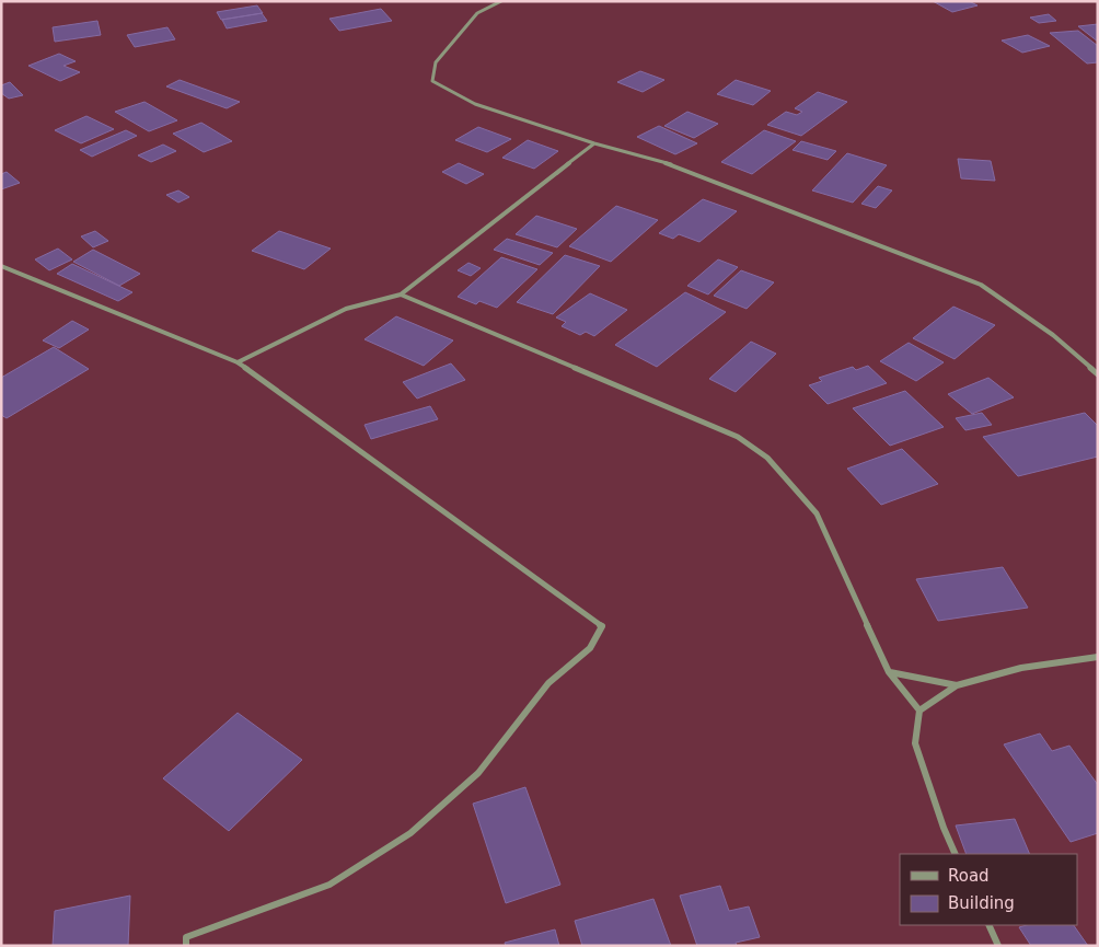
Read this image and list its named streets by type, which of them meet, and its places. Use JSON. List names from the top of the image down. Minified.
{"legend":["Road","Building"]}
